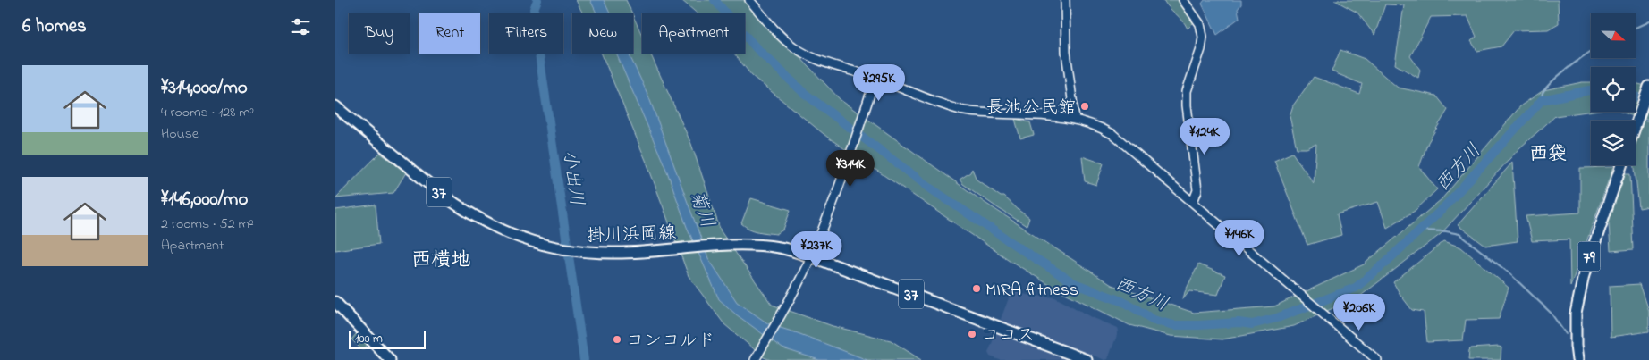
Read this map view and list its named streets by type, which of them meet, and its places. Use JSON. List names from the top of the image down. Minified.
{"streets":{"main road":["37","掛川浜岡線","79"]},"districts":["西袋","西横地"],"water":["西方川","小出川","菊川"],"places":["長池公民館","MIRA fitness","ココス","コンコルド"],"scale_bar":"100 m","north":"right","page":{"heading":"6 homes","chip":["Buy","Rent","Filters","New","Apartment"],"list":[{"name":"¥314,000/mo","note":"4 rooms · 128 m² · House"},{"name":"¥146,000/mo","note":"2 rooms · 52 m² · Apartment"}],"price":["¥295K","¥124K","¥314K","¥146K","¥237K","¥206K"],"scale":"100 m"}}
